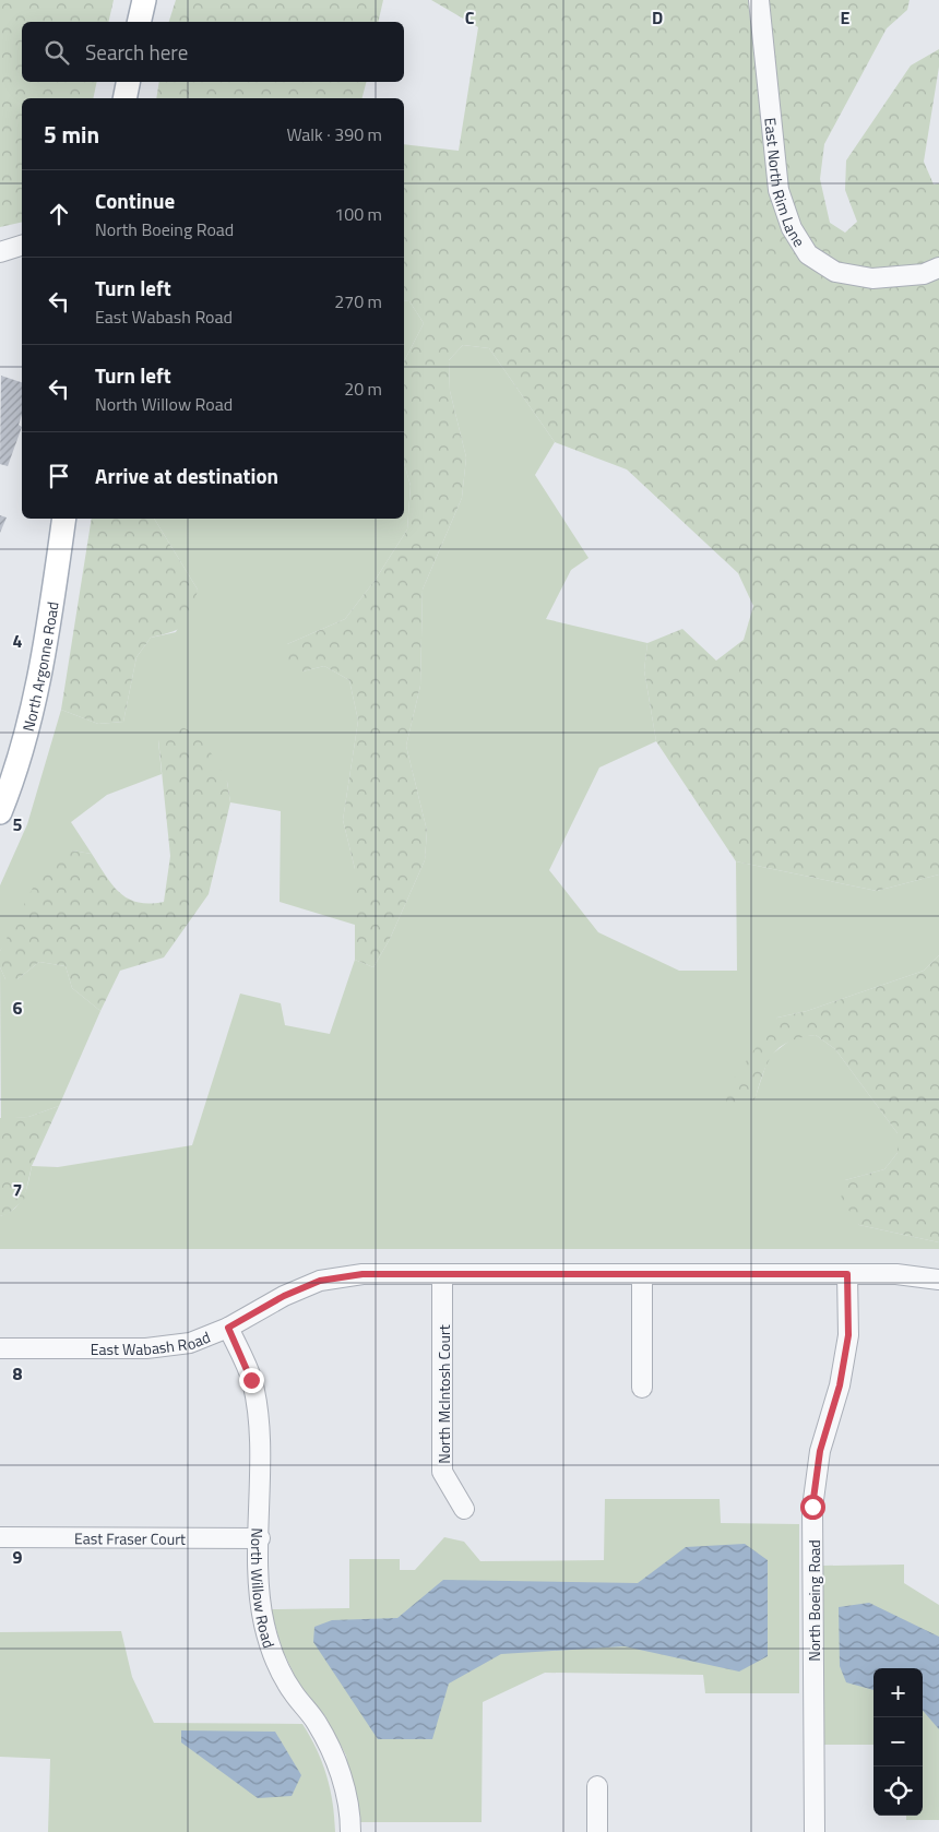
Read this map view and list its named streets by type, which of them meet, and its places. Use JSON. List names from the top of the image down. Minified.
{"streets":{"main road":["North Argonne Road"],"street":["East North Rim Lane","East Wabash Road","North McIntosh Court","East Fraser Court","North Willow Road","North Boeing Road"]},"crossings":[["East Wabash Road","North McIntosh Court"],["East Wabash Road","North Willow Road"],["East Wabash Road","North Boeing Road"],["East Fraser Court","North Willow Road"]],"page":{"search":"Search here","heading":["5 min","Walk · 390 m"],"list":[["Continue","North Boeing Road","100 m"],["Turn left","East Wabash Road","270 m"],["Turn left","North Willow Road","20 m"],"Arrive at destination"],"map_buttons":["+","−"]},"grid":{"columns":["C","D","E"],"rows":["4","5","6","7","8","9"]}}
